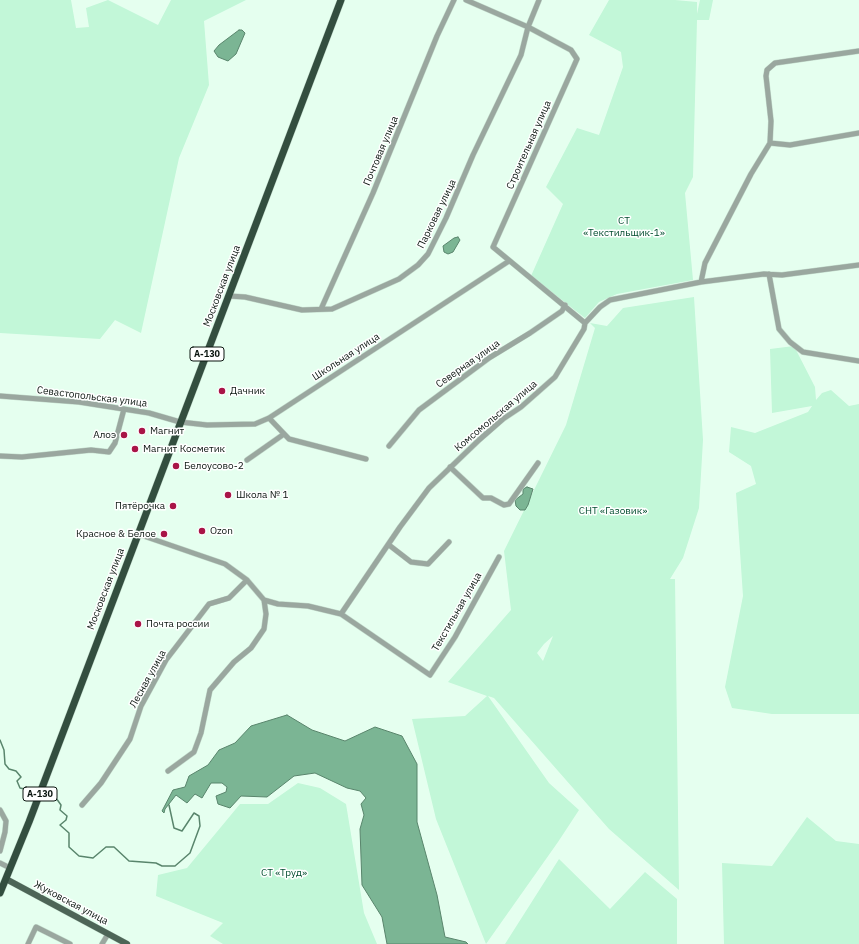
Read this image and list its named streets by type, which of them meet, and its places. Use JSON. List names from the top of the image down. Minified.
{"streets":{"highway":["Московская улица","А-130"],"main road":["Жуковская улица"],"street":["Строительная улица","Почтовая улица","Парковая улица","Школьная улица","Северная улица","Севастопольская улица","Комсомольская улица","Текстильная улица","Лесная улица"]},"crossings":[["Строительная улица","Парковая улица"],["Строительная улица","Школьная улица"],["Почтовая улица","Парковая улица"],["Парковая улица","Московская улица"],["Московская улица","Школьная улица"],["Московская улица","Севастопольская улица"],["Московская улица","Жуковская улица"],["Школьная улица","Севастопольская улица"],["Комсомольская улица","Текстильная улица"]],"parks":["СТ «Текстильщик-1»","СНТ «Газовик»","СТ «Труд»"],"places":["Дачник","Магнит","Алоэ","Магнит Косметик","Белоусово-2","Школа № 1","Пятёрочка","Ozon","Красное & Белое","Почта россии"]}
